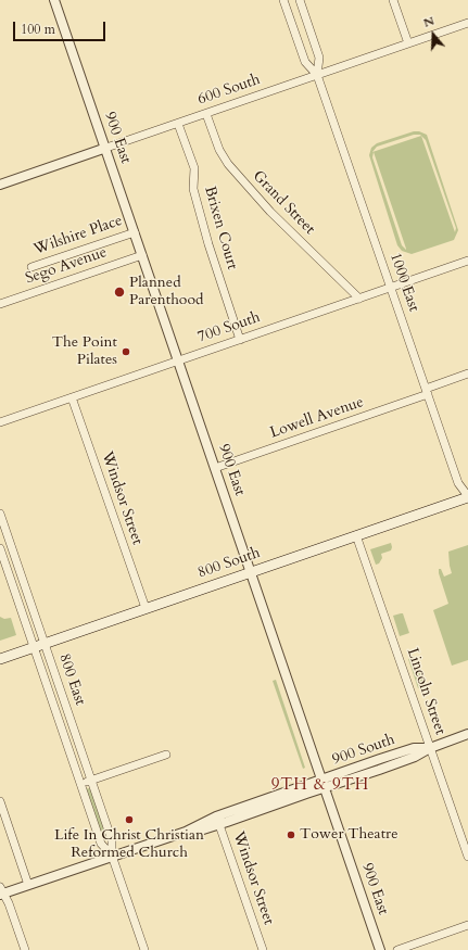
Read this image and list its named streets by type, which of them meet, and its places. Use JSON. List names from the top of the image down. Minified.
{"streets":{"main road":["800 South"],"street":["600 South","900 East","Grand Street","Brixen Court","Wilshire Place","Sego Avenue","1000 East","700 South","Lowell Avenue","Windsor Street","800 East","Lincoln Street","900 South"]},"crossings":[["600 South","900 East"],["600 South","Grand Street"],["600 South","Brixen Court"],["600 South","1000 East"],["900 East","Wilshire Place"],["900 East","Sego Avenue"],["900 East","700 South"],["900 East","Lowell Avenue"],["900 East","800 South"],["900 East","900 South"],["Grand Street","700 South"],["Brixen Court","700 South"],["1000 East","700 South"],["1000 East","Lowell Avenue"],["1000 East","800 South"],["700 South","Windsor Street"],["Windsor Street","800 South"],["Windsor Street","900 South"],["800 South","800 East"],["800 South","Lincoln Street"],["800 East","900 South"],["Lincoln Street","900 South"]],"districts":["9TH & 9TH"],"places":["Planned Parenthood","The Point Pilates","Life In Christ Christian Reformed Church","Tower Theatre"],"scale_bar":"100 m","north":"top"}
